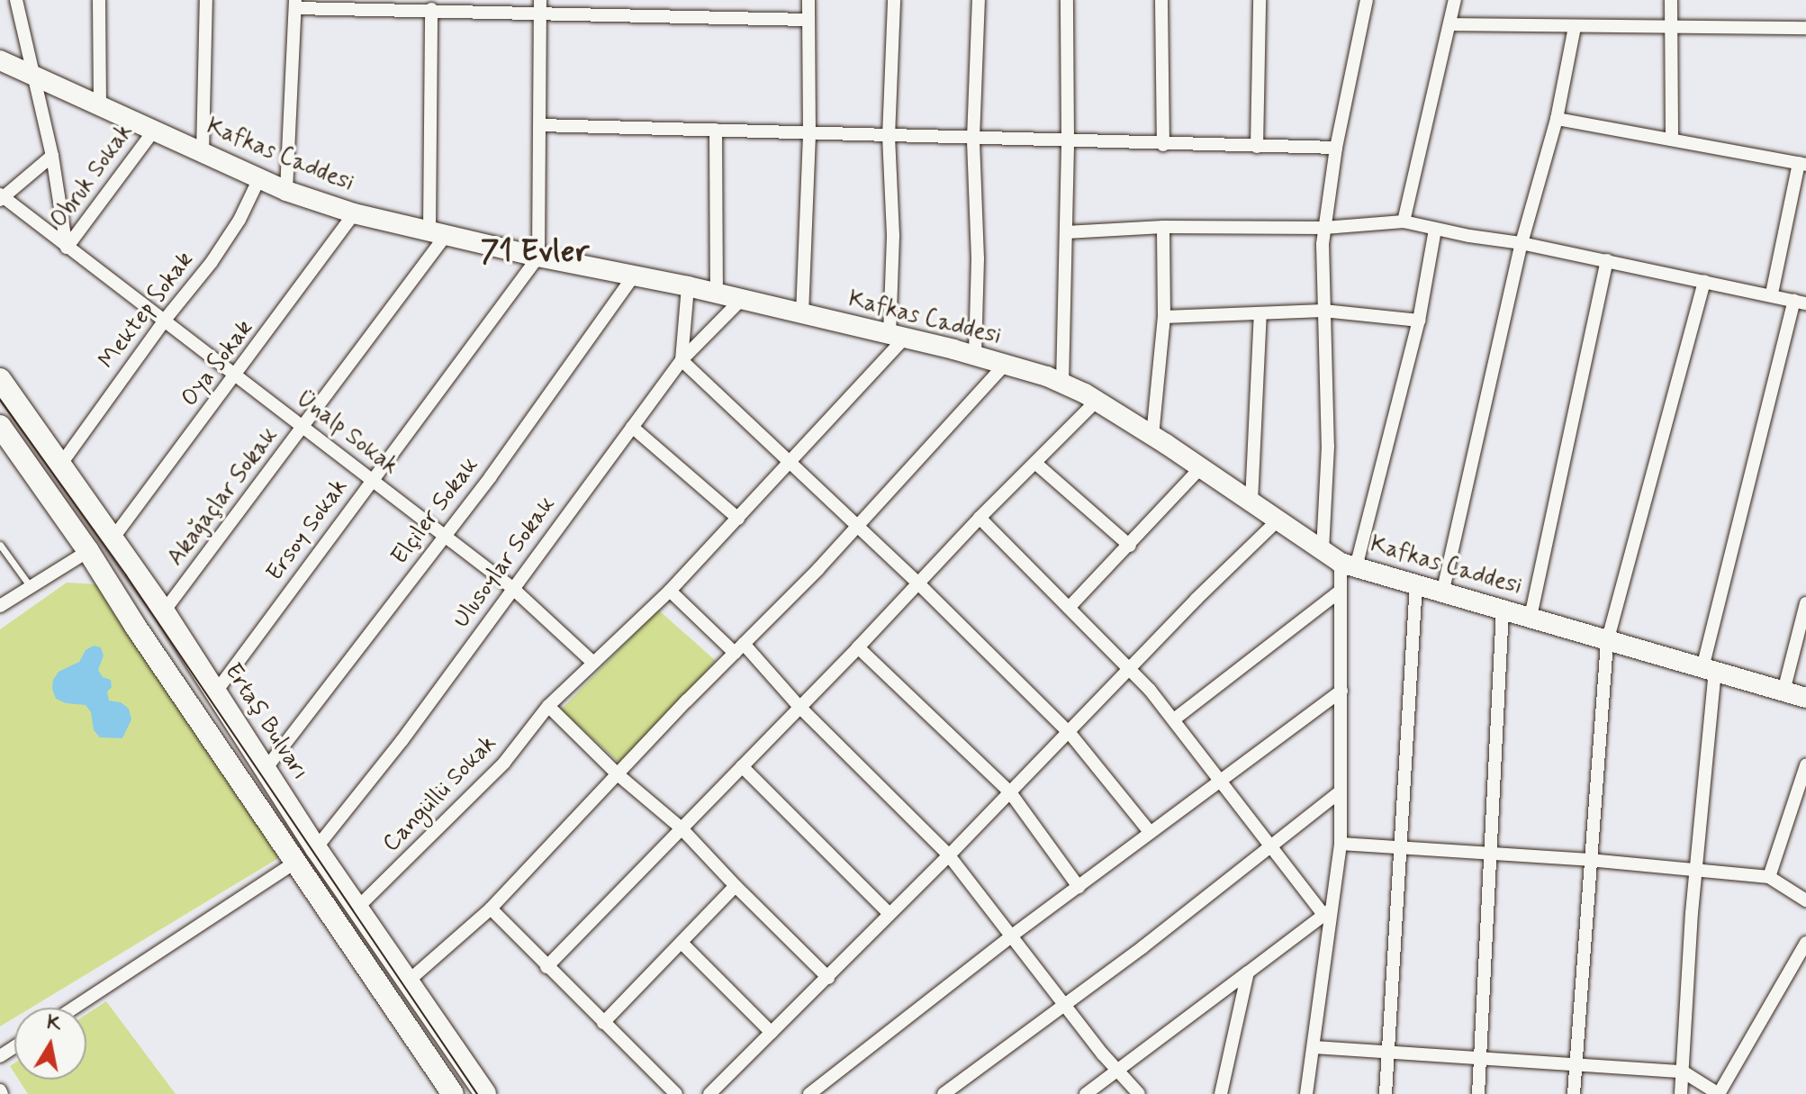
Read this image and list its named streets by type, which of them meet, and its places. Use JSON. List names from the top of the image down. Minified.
{"streets":{"main road":["Ertaş Bulvarı"],"street":["Kafkas Caddesi","Obruk Sokak","Mektep Sokak","Oya Sokak","Ünalp Sokak","Akağaçlar Sokak","Elçiler Sokak","Ersoy Sokak","Ulusoylar Sokak","Cangüllü Sokak"]},"crossings":[["Kafkas Caddesi","Obruk Sokak"],["Kafkas Caddesi","Mektep Sokak"],["Kafkas Caddesi","Oya Sokak"],["Kafkas Caddesi","Akağaçlar Sokak"],["Kafkas Caddesi","Elçiler Sokak"],["Kafkas Caddesi","Ersoy Sokak"],["Kafkas Caddesi","Ulusoylar Sokak"],["Kafkas Caddesi","Cangüllü Sokak"],["Obruk Sokak","Ünalp Sokak"],["Mektep Sokak","Ünalp Sokak"],["Mektep Sokak","Ertaş Bulvarı"],["Oya Sokak","Ünalp Sokak"],["Oya Sokak","Ertaş Bulvarı"],["Ünalp Sokak","Akağaçlar Sokak"],["Ünalp Sokak","Elçiler Sokak"],["Ünalp Sokak","Ersoy Sokak"],["Ünalp Sokak","Ulusoylar Sokak"],["Ünalp Sokak","Cangüllü Sokak"],["Akağaçlar Sokak","Ertaş Bulvarı"],["Elçiler Sokak","Ertaş Bulvarı"],["Ersoy Sokak","Ertaş Bulvarı"],["Ulusoylar Sokak","Ertaş Bulvarı"],["Ertaş Bulvarı","Cangüllü Sokak"]],"districts":["71 Evler"],"north":"top"}
